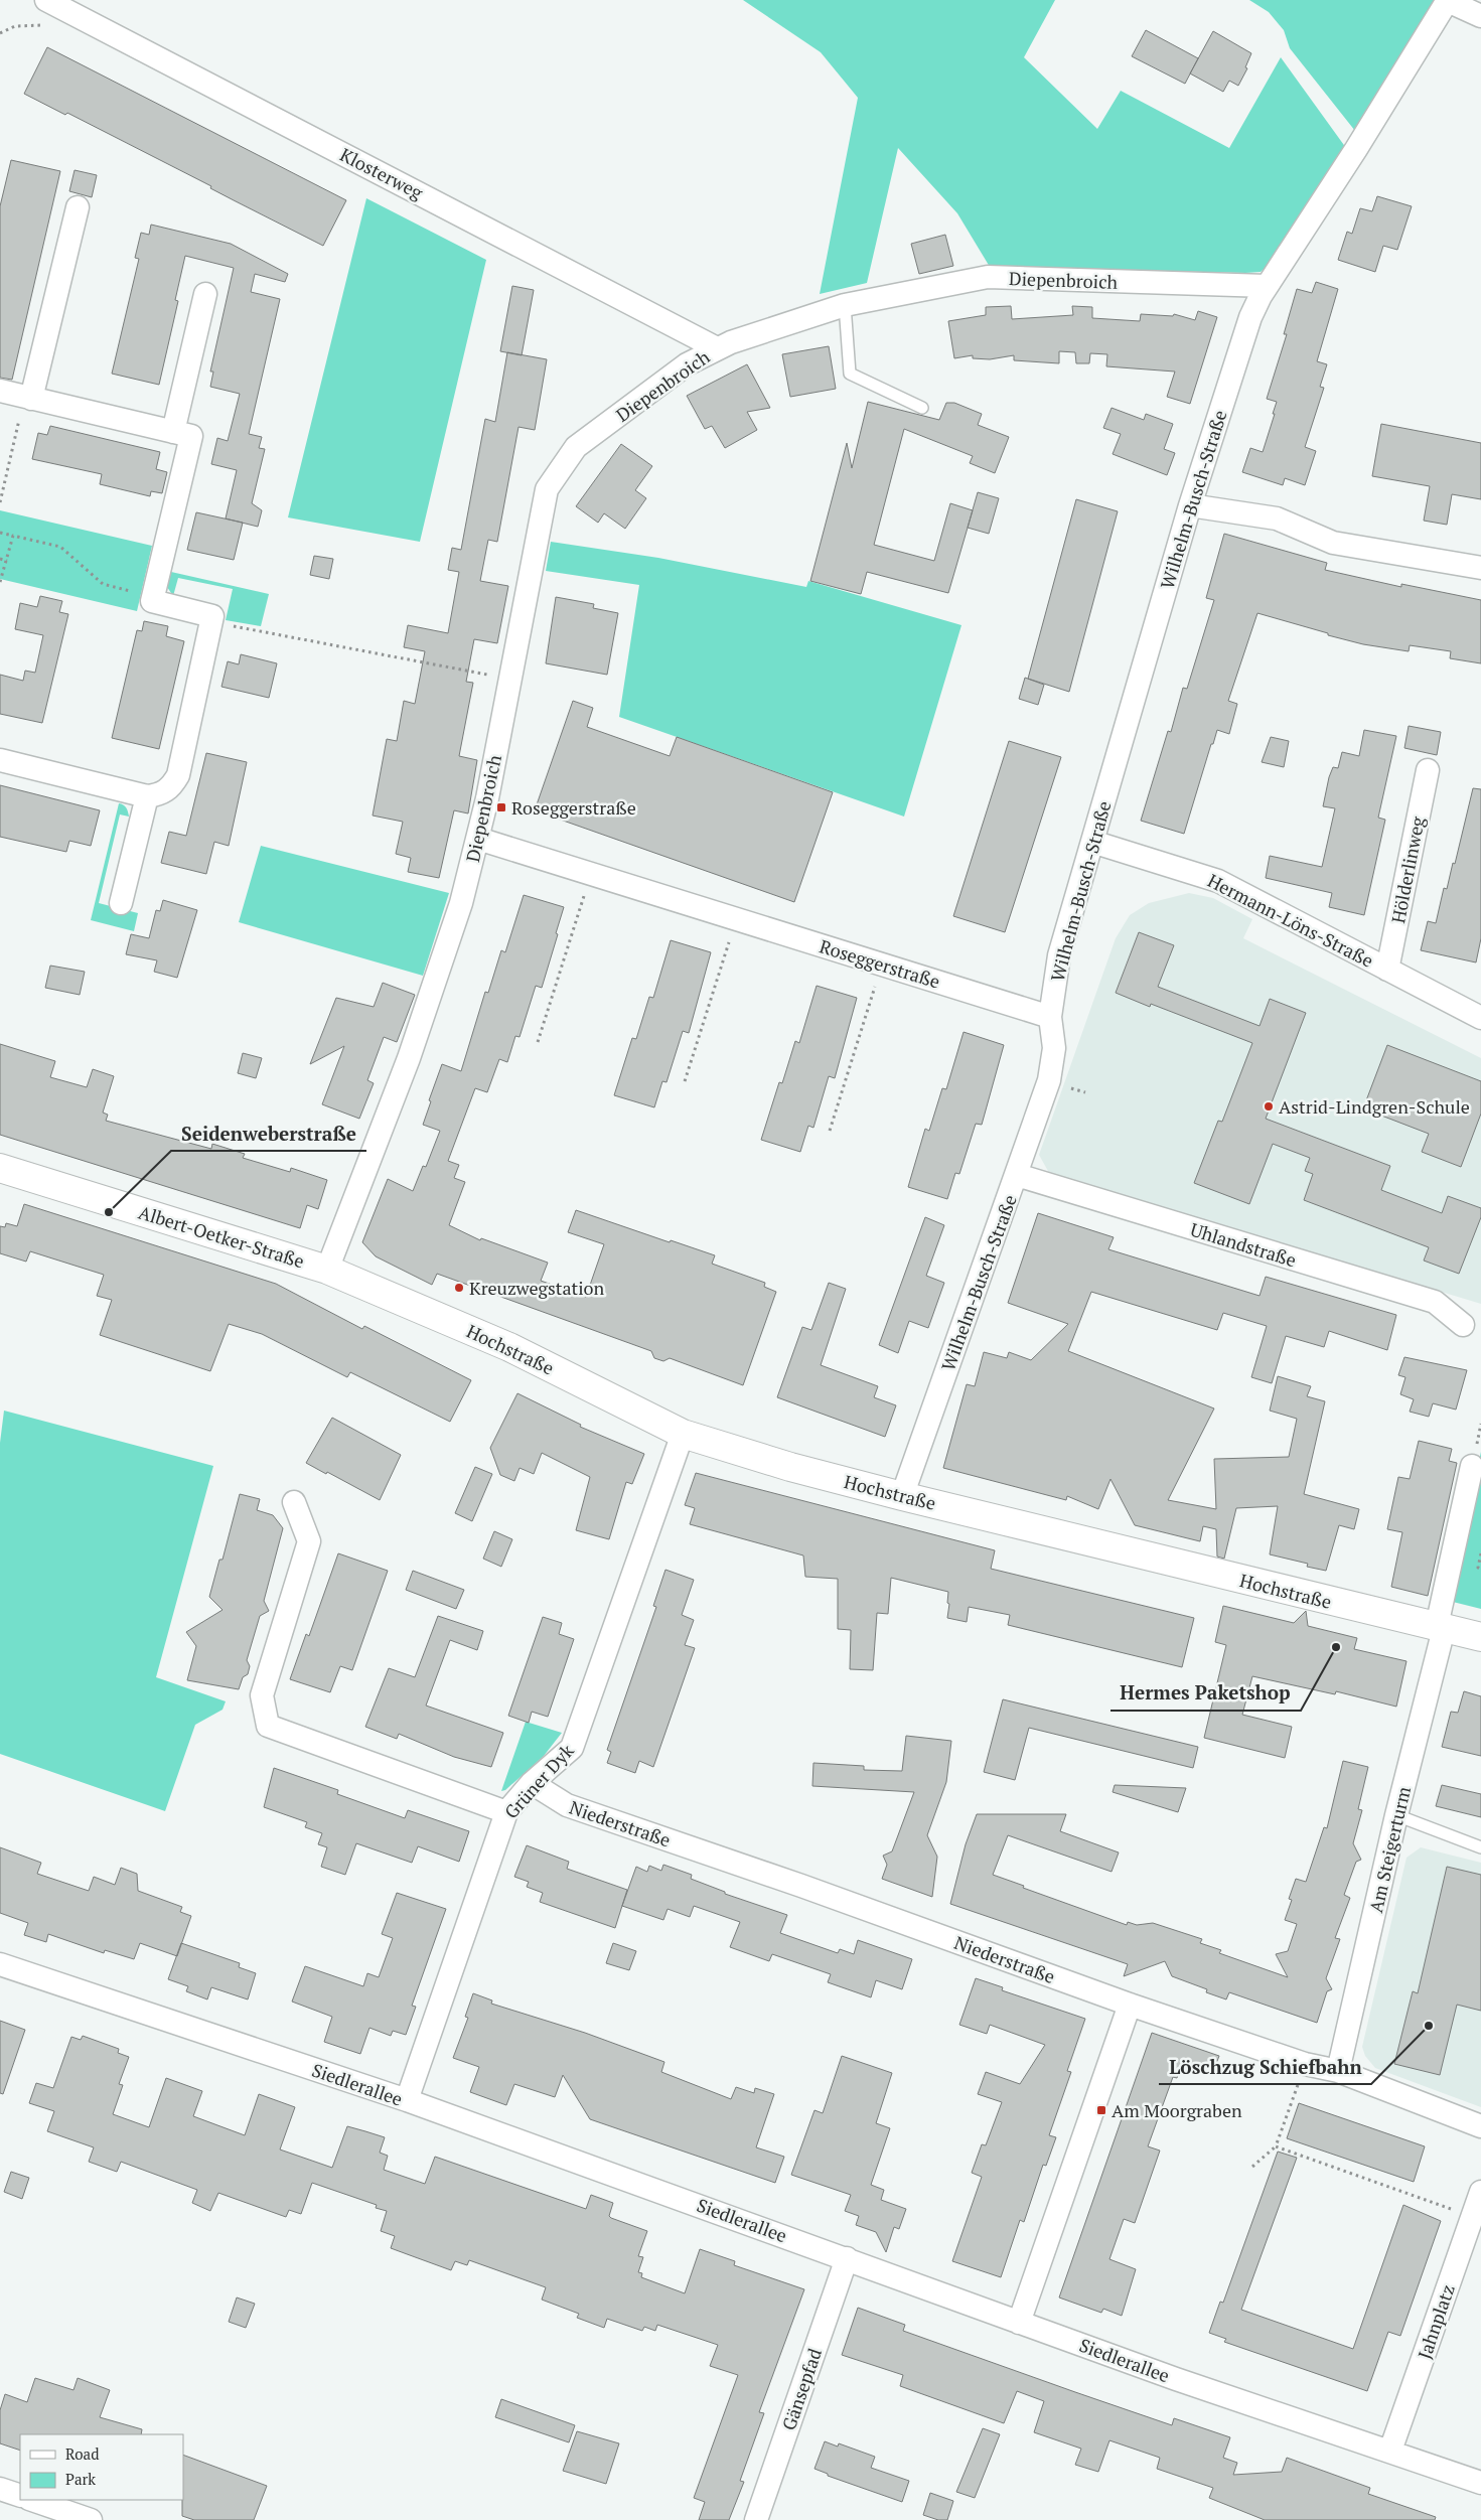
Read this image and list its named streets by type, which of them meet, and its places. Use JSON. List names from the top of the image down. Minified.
{"streets":{"street":["Klosterweg","Diepenbroich","Wilhelm-Busch-Straße","Hölderlinweg","Hermann-Löns-Straße","Roseggerstraße","Albert-Oetker-Straße","Uhlandstraße","Hochstraße","Grüner Dyk","Niederstraße","Am Steigerturm","Siedlerallee","Jahnplatz","Gänsepfad"]},"crossings":[["Klosterweg","Diepenbroich"],["Diepenbroich","Wilhelm-Busch-Straße"],["Diepenbroich","Roseggerstraße"],["Diepenbroich","Albert-Oetker-Straße"],["Diepenbroich","Hochstraße"],["Wilhelm-Busch-Straße","Hermann-Löns-Straße"],["Wilhelm-Busch-Straße","Roseggerstraße"],["Wilhelm-Busch-Straße","Uhlandstraße"],["Wilhelm-Busch-Straße","Hochstraße"],["Hölderlinweg","Hermann-Löns-Straße"],["Albert-Oetker-Straße","Hochstraße"],["Hochstraße","Grüner Dyk"],["Hochstraße","Am Steigerturm"],["Grüner Dyk","Niederstraße"],["Grüner Dyk","Siedlerallee"],["Niederstraße","Am Steigerturm"],["Siedlerallee","Jahnplatz"],["Siedlerallee","Gänsepfad"]],"places":{"transit":["Roseggerstraße","Am Moorgraben"],"other":["Astrid-Lindgren-Schule","Seidenweberstraße","Kreuzwegstation","Hermes Paketshop","Löschzug Schiefbahn"]},"legend":["Road","Park"]}
